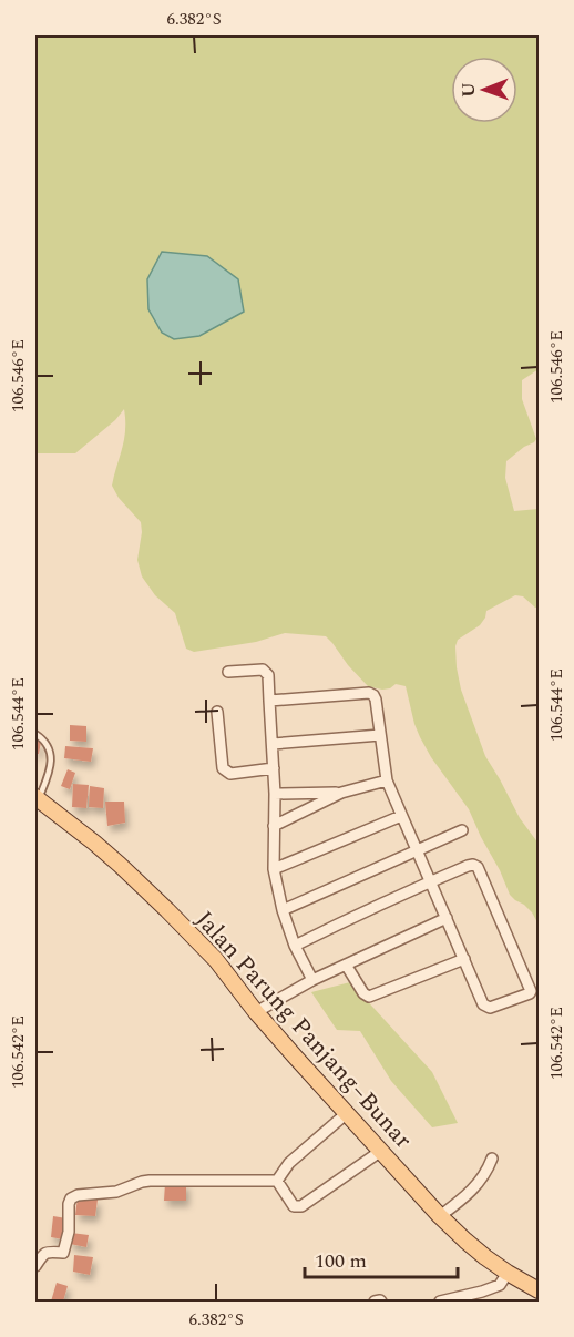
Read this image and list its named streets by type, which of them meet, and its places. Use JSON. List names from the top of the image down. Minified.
{"streets":{"main road":["Jalan Parung Panjang–Bunar"]},"scale_bar":"100 m","north":"left","coordinates":["6.382°S","106.546°E","106.544°E","106.542°E"]}
